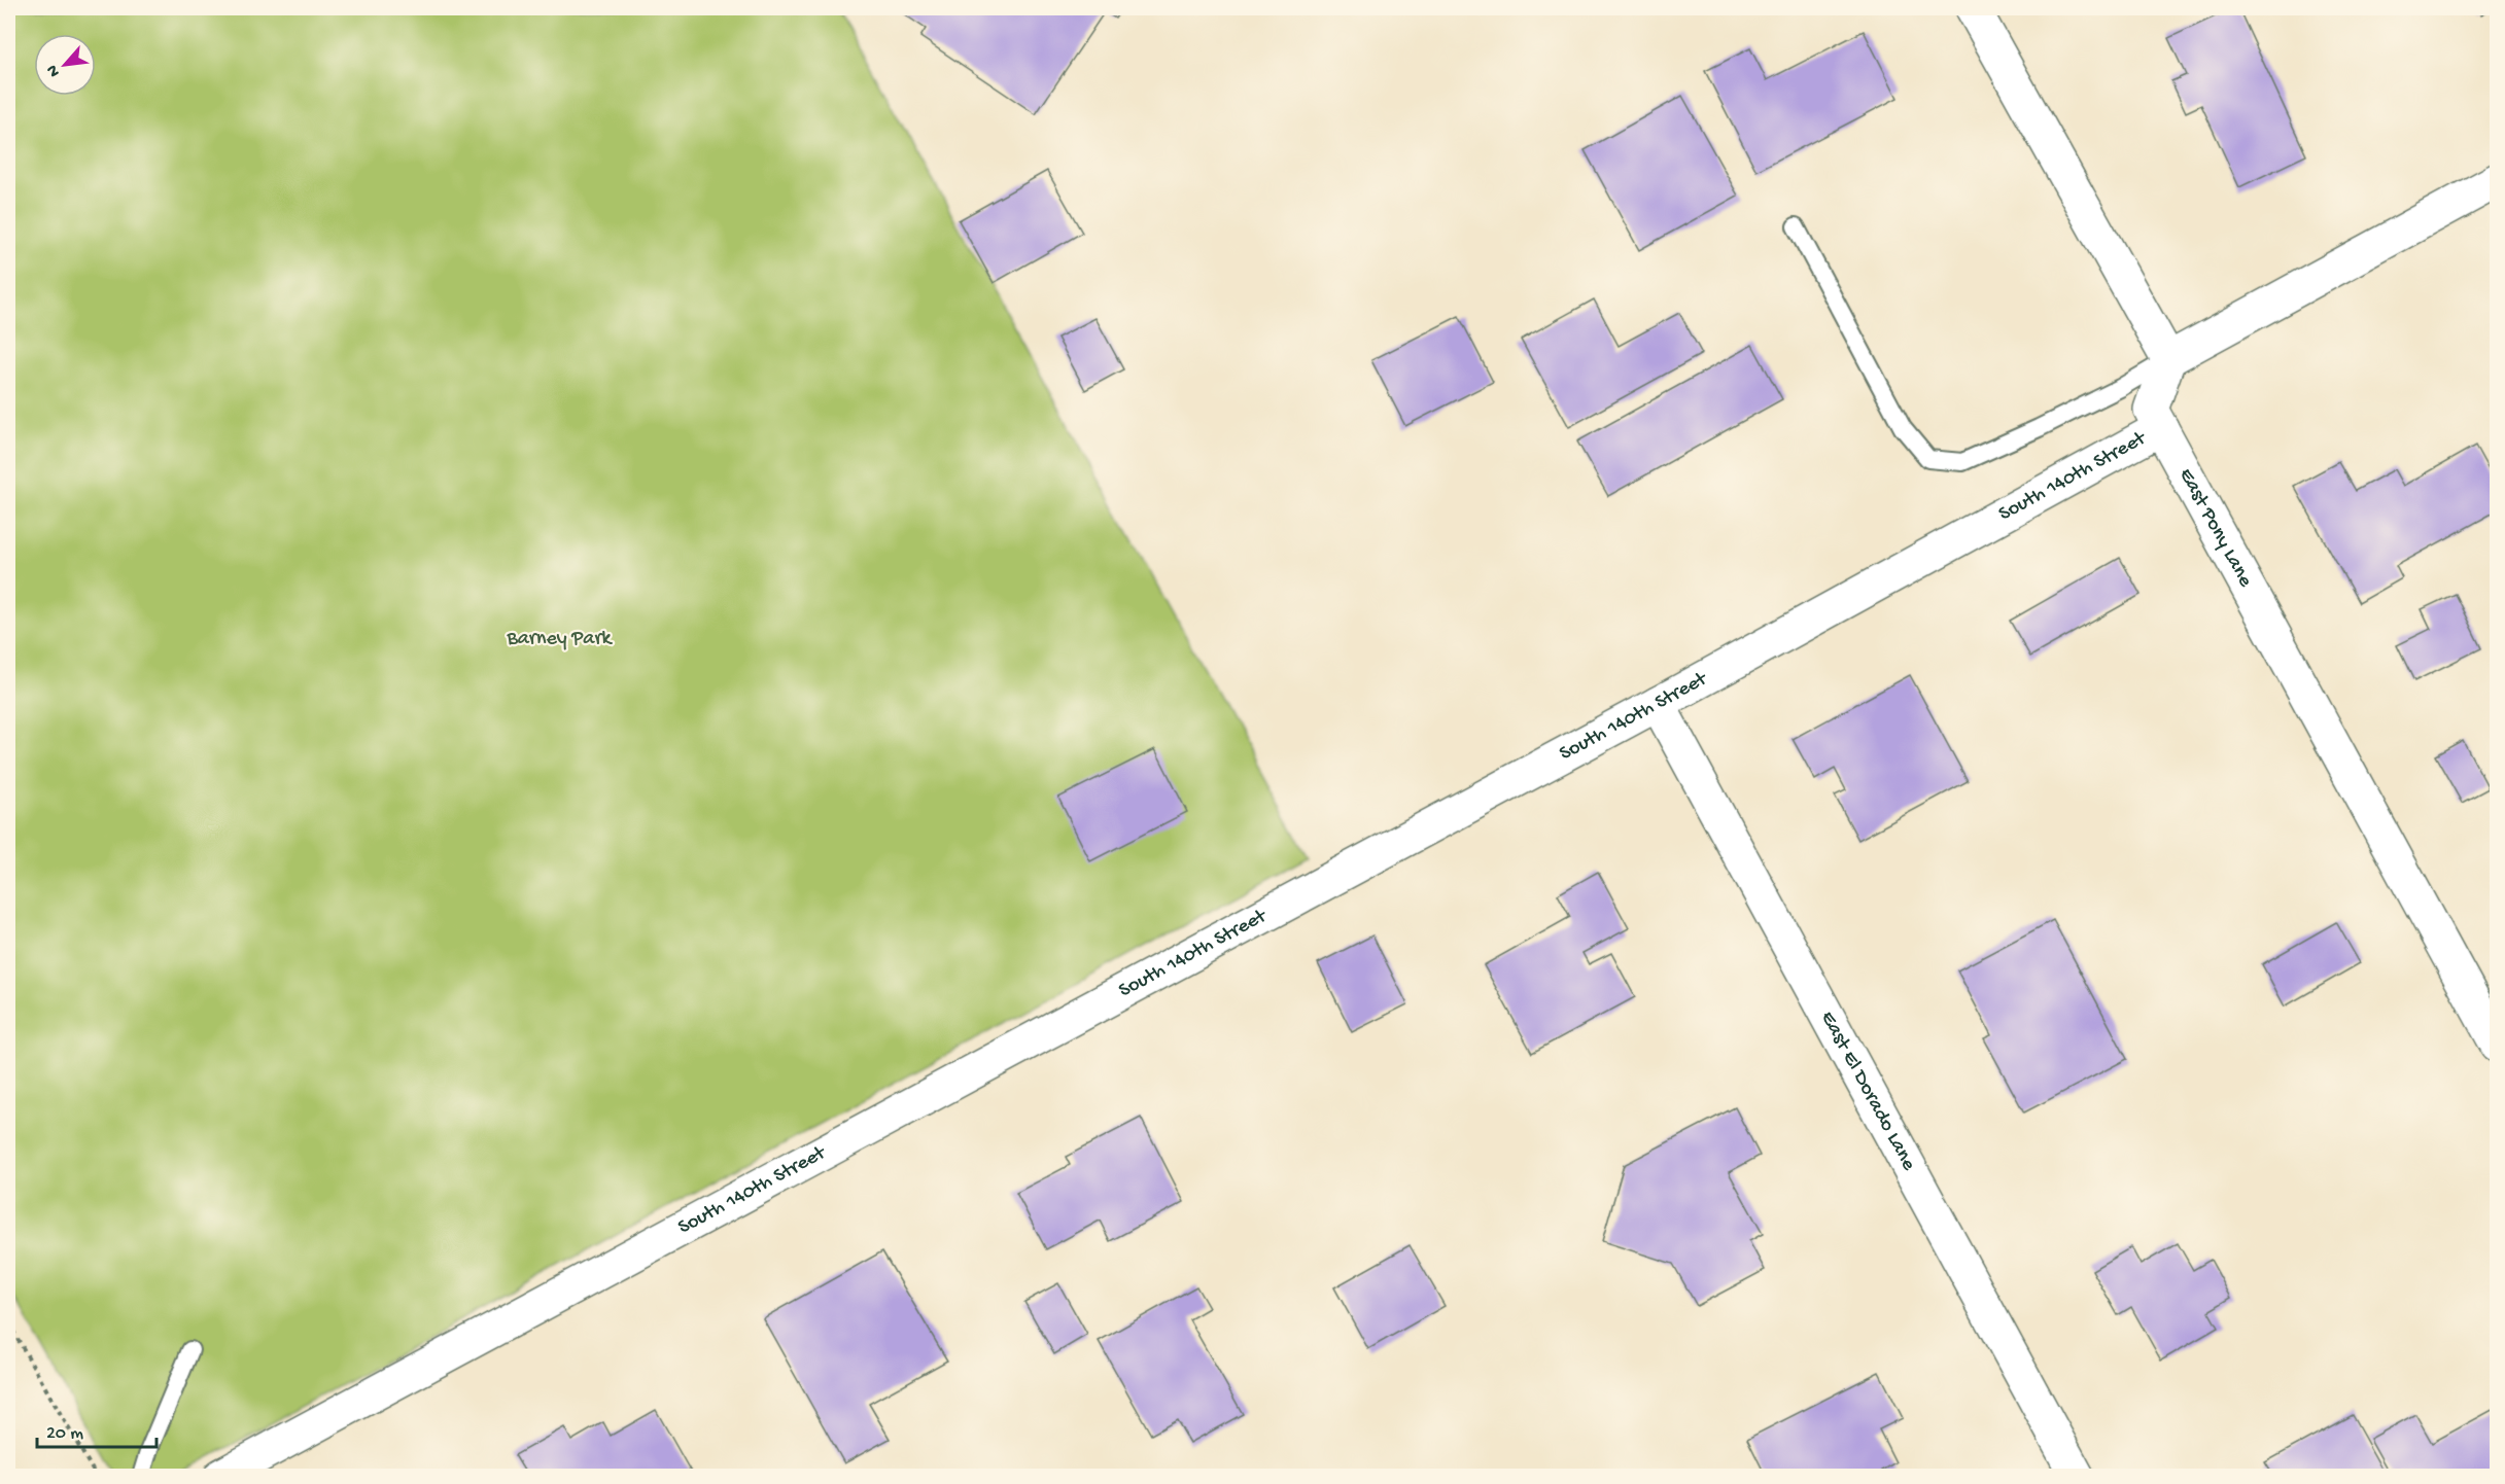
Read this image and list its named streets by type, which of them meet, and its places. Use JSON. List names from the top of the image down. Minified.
{"streets":{"street":["South 140th Street","East Pony Lane","East El Dorado Lane"]},"crossings":[["South 140th Street","East Pony Lane"],["South 140th Street","East El Dorado Lane"]],"parks":["Barney Park"],"scale_bar":"20 m","north":"bottom left"}
